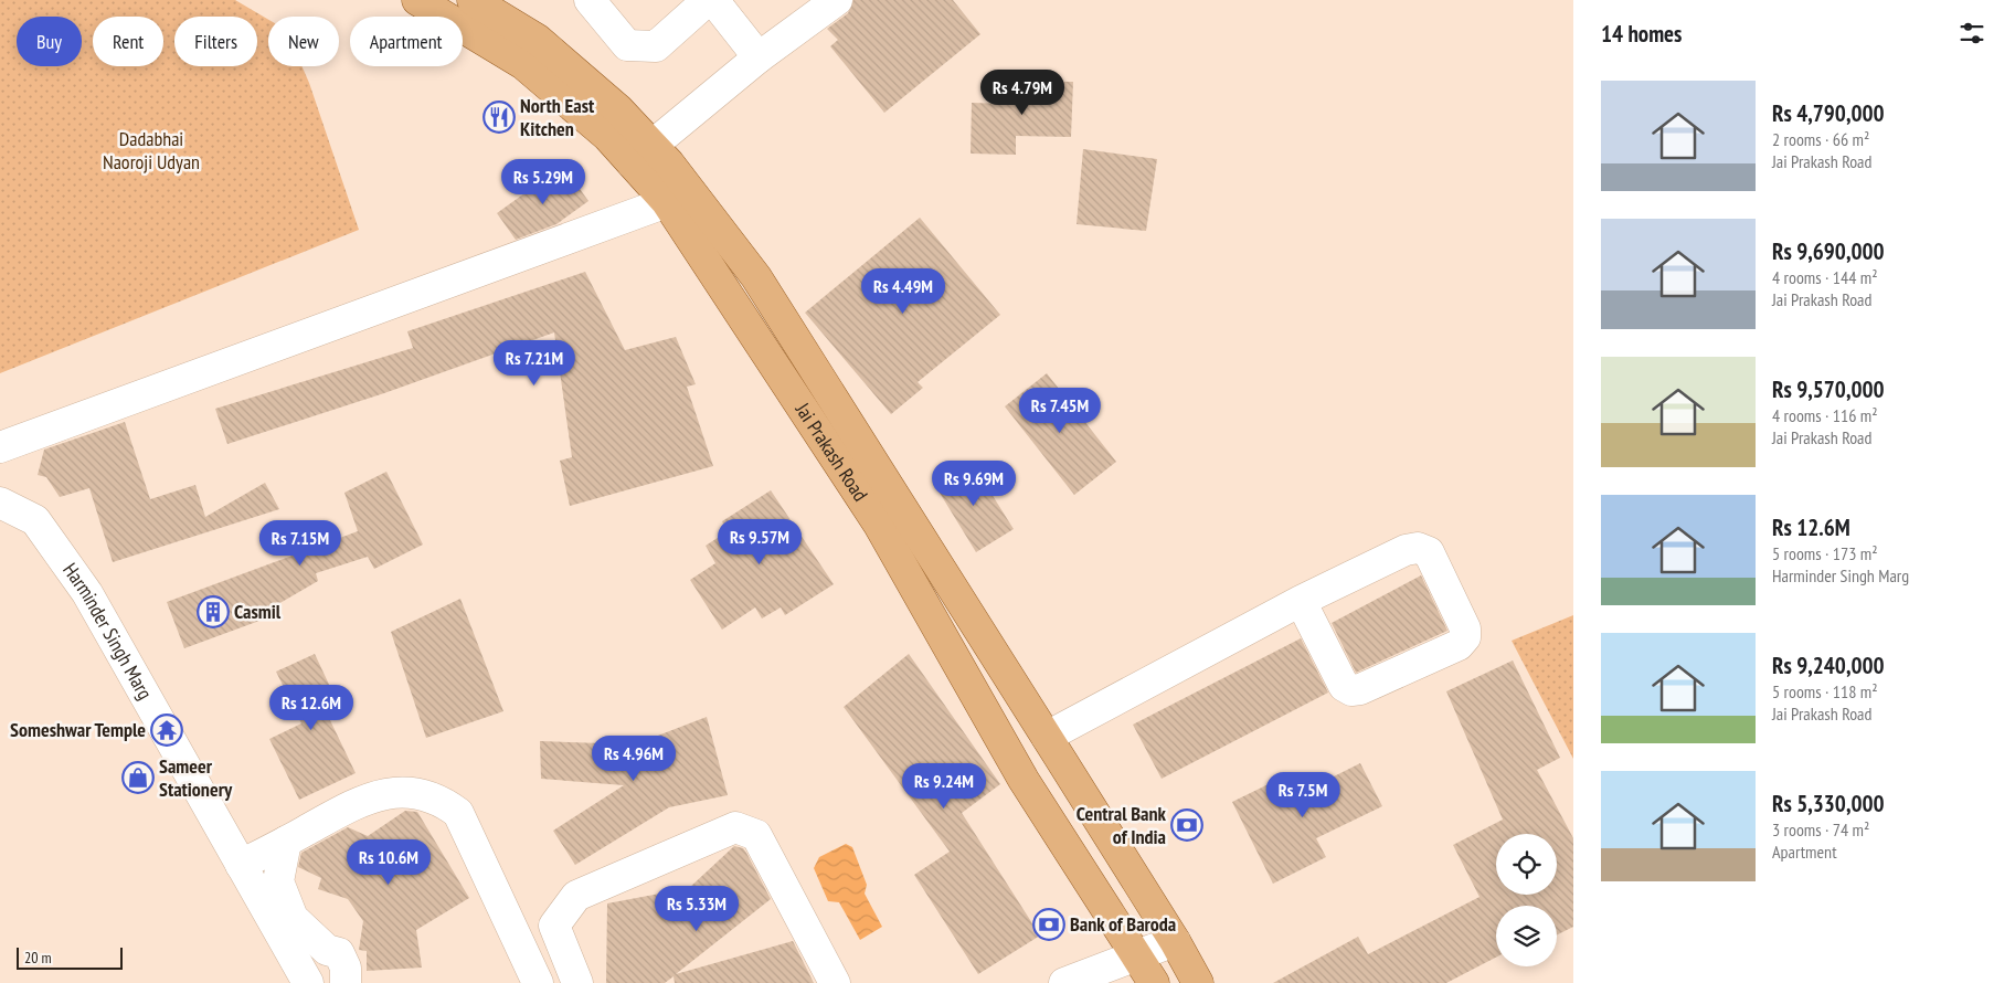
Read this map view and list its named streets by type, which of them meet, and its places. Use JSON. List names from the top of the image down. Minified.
{"streets":{"main road":["Jai Prakash Road"],"street":["Harminder Singh Marg"]},"parks":["Dadabhai Naoroji Udyan"],"places":{"restaurant":["North East Kitchen"],"building":["Casmil"],"temple":["Someshwar Temple"],"shop":["Sameer Stationery"],"bank":["Central Bank of India","Bank of Baroda"]},"scale_bar":"20 m","page":{"heading":"14 homes","chip":["Buy","Rent","Filters","New","Apartment"],"list":[{"name":"Rs 4,790,000","note":"2 rooms · 66 m² · Jai Prakash Road"},{"name":"Rs 9,690,000","note":"4 rooms · 144 m² · Jai Prakash Road"},{"name":"Rs 9,570,000","note":"4 rooms · 116 m² · Jai Prakash Road"},{"name":"Rs 12.6M","note":"5 rooms · 173 m² · Harminder Singh Marg"},{"name":"Rs 9,240,000","note":"5 rooms · 118 m² · Jai Prakash Road"},{"name":"Rs 5,330,000","note":"3 rooms · 74 m² · Apartment"}],"price":["Rs 4.79M","Rs 5.29M","Rs 4.49M","Rs 7.21M","Rs 7.45M","Rs 9.69M","Rs 9.57M","Rs 7.15M","Rs 12.6M","Rs 4.96M","Rs 9.24M","Rs 7.5M","Rs 10.6M","Rs 5.33M"],"scale":"20 m"}}
